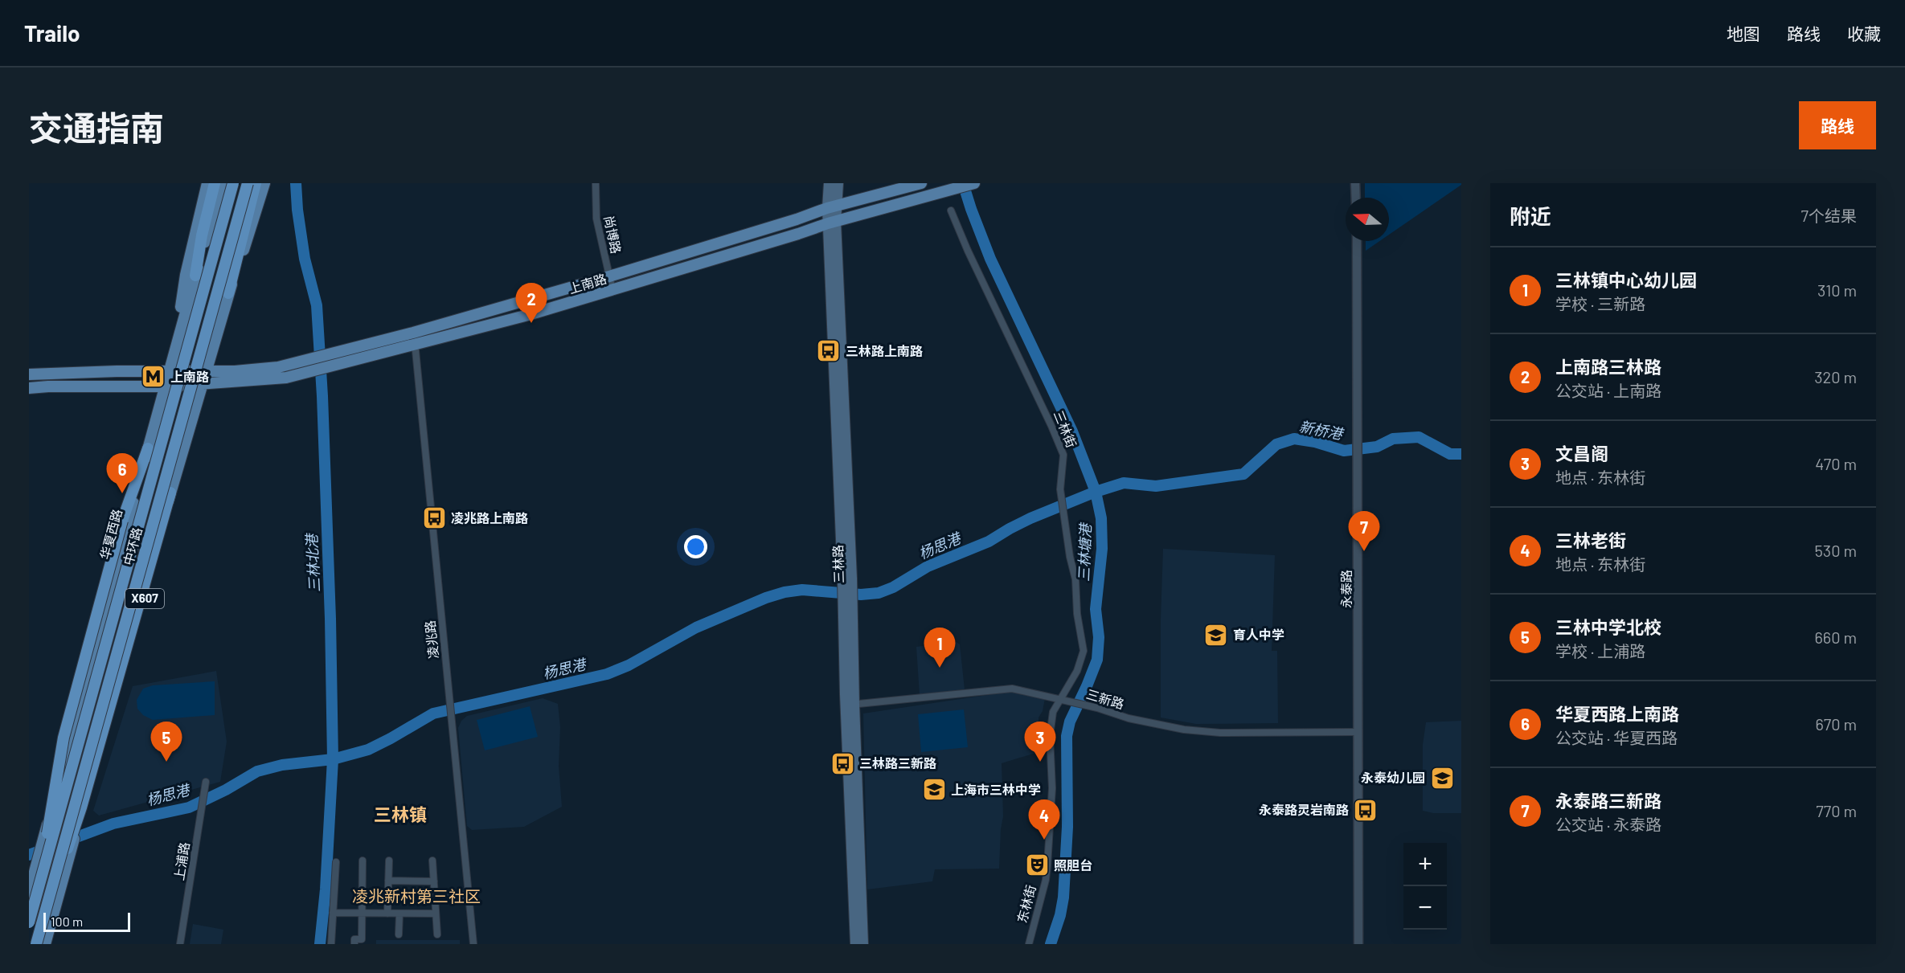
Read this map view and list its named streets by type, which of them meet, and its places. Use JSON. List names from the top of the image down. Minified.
{"streets":{"highway":["中环路"],"main road":["上南路","华夏西路","三林路","X607"],"street":["尚博路","三林街","永泰路","凌兆路","三新路","上浦路","东林街"]},"crossings":[["尚博路","上南路"],["上南路","华夏西路"],["上南路","三林路"],["上南路","X607"],["上南路","凌兆路"],["三林街","三新路"],["三林街","东林街"],["华夏西路","中环路"],["三林路","三新路"],["永泰路","三新路"],["三新路","东林街"]],"districts":["三林镇","凌兆新村第三社区"],"water":["新桥港","杨思港","三林塘港","三林北港"],"places":{"bus stop":["三林路上南路","凌兆路上南路","三林路三新路","永泰路灵岩南路"],"metro station":["上南路"],"school or university":["育人中学","永泰幼儿园","上海市三林中学"],"theatre":["照胆台"]},"scale_bar":"100 m","north":"left","page":{"header":"Trailo","nav":["地图","路线","收藏"],"title":"交通指南","buttons":"路线","heading":["附近","7个结果"],"list":[{"mark":"1","name":"三林镇中心幼儿园","note":"学校 · 三新路","value":"310 m"},{"mark":"2","name":"上南路三林路","note":"公交站 · 上南路","value":"320 m"},{"mark":"3","name":"文昌阁","note":"地点 · 东林街","value":"470 m"},{"mark":"4","name":"三林老街","note":"地点 · 东林街","value":"530 m"},{"mark":"5","name":"三林中学北校","note":"学校 · 上浦路","value":"660 m"},{"mark":"6","name":"华夏西路上南路","note":"公交站 · 华夏西路","value":"670 m"},{"mark":"7","name":"永泰路三新路","note":"公交站 · 永泰路","value":"770 m"}],"pins":["2","6","7","1","3","5","4"],"map_buttons":["+","−"],"scale":"100 m"}}
